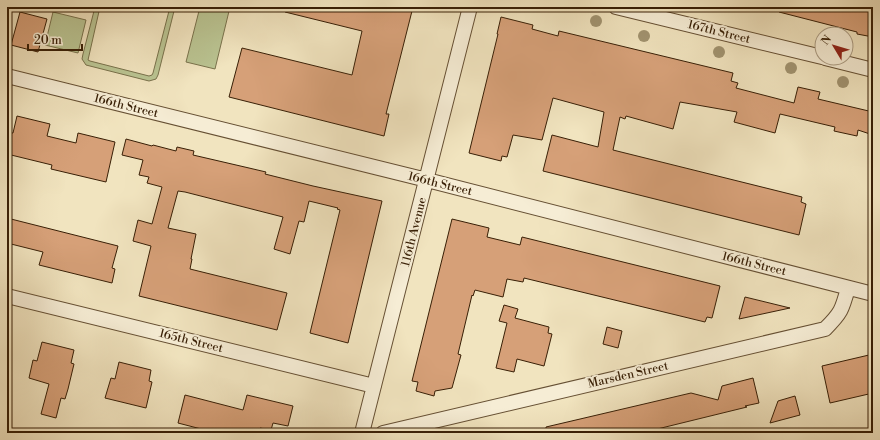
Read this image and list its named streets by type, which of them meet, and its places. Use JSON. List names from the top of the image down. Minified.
{"streets":{"street":["167th Street","166th Street","116th Avenue","165th Street","Marsden Street"]},"crossings":[["166th Street","116th Avenue"],["166th Street","Marsden Street"],["116th Avenue","165th Street"]],"scale_bar":"20 m","north":"top left"}
